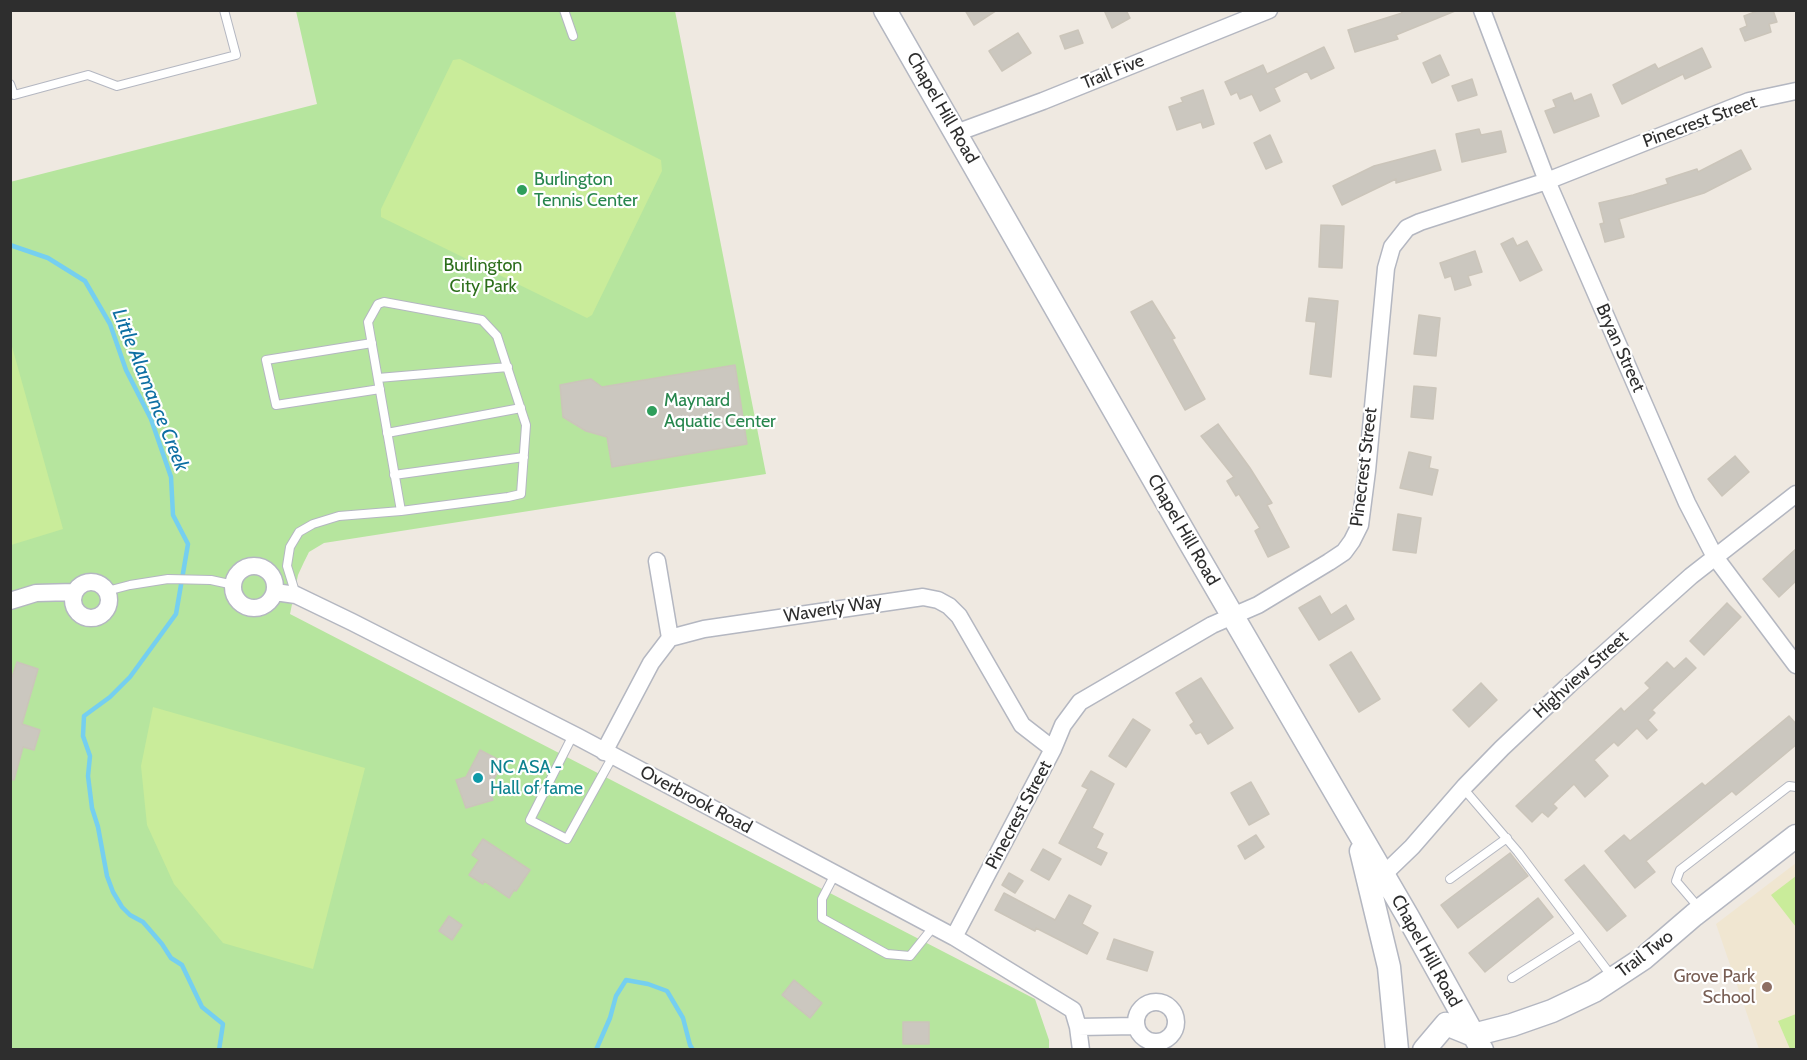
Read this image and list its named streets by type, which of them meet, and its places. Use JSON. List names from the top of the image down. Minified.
{"streets":{"main road":["Chapel Hill Road","Trail Two"],"street":["Trail Five","Pinecrest Street","Bryan Street","Waverly Way","Highview Street","Overbrook Road"]},"crossings":[["Trail Five","Chapel Hill Road"],["Chapel Hill Road","Pinecrest Street"],["Chapel Hill Road","Highview Street"],["Chapel Hill Road","Trail Two"],["Pinecrest Street","Bryan Street"],["Pinecrest Street","Waverly Way"],["Pinecrest Street","Overbrook Road"],["Bryan Street","Highview Street"]],"water":["Little Alamance Creek"],"parks":["Burlington City Park"],"places":["Burlington Tennis Center","Maynard Aquatic Center","NC ASA - Hall of fame","Grove Park School"]}
